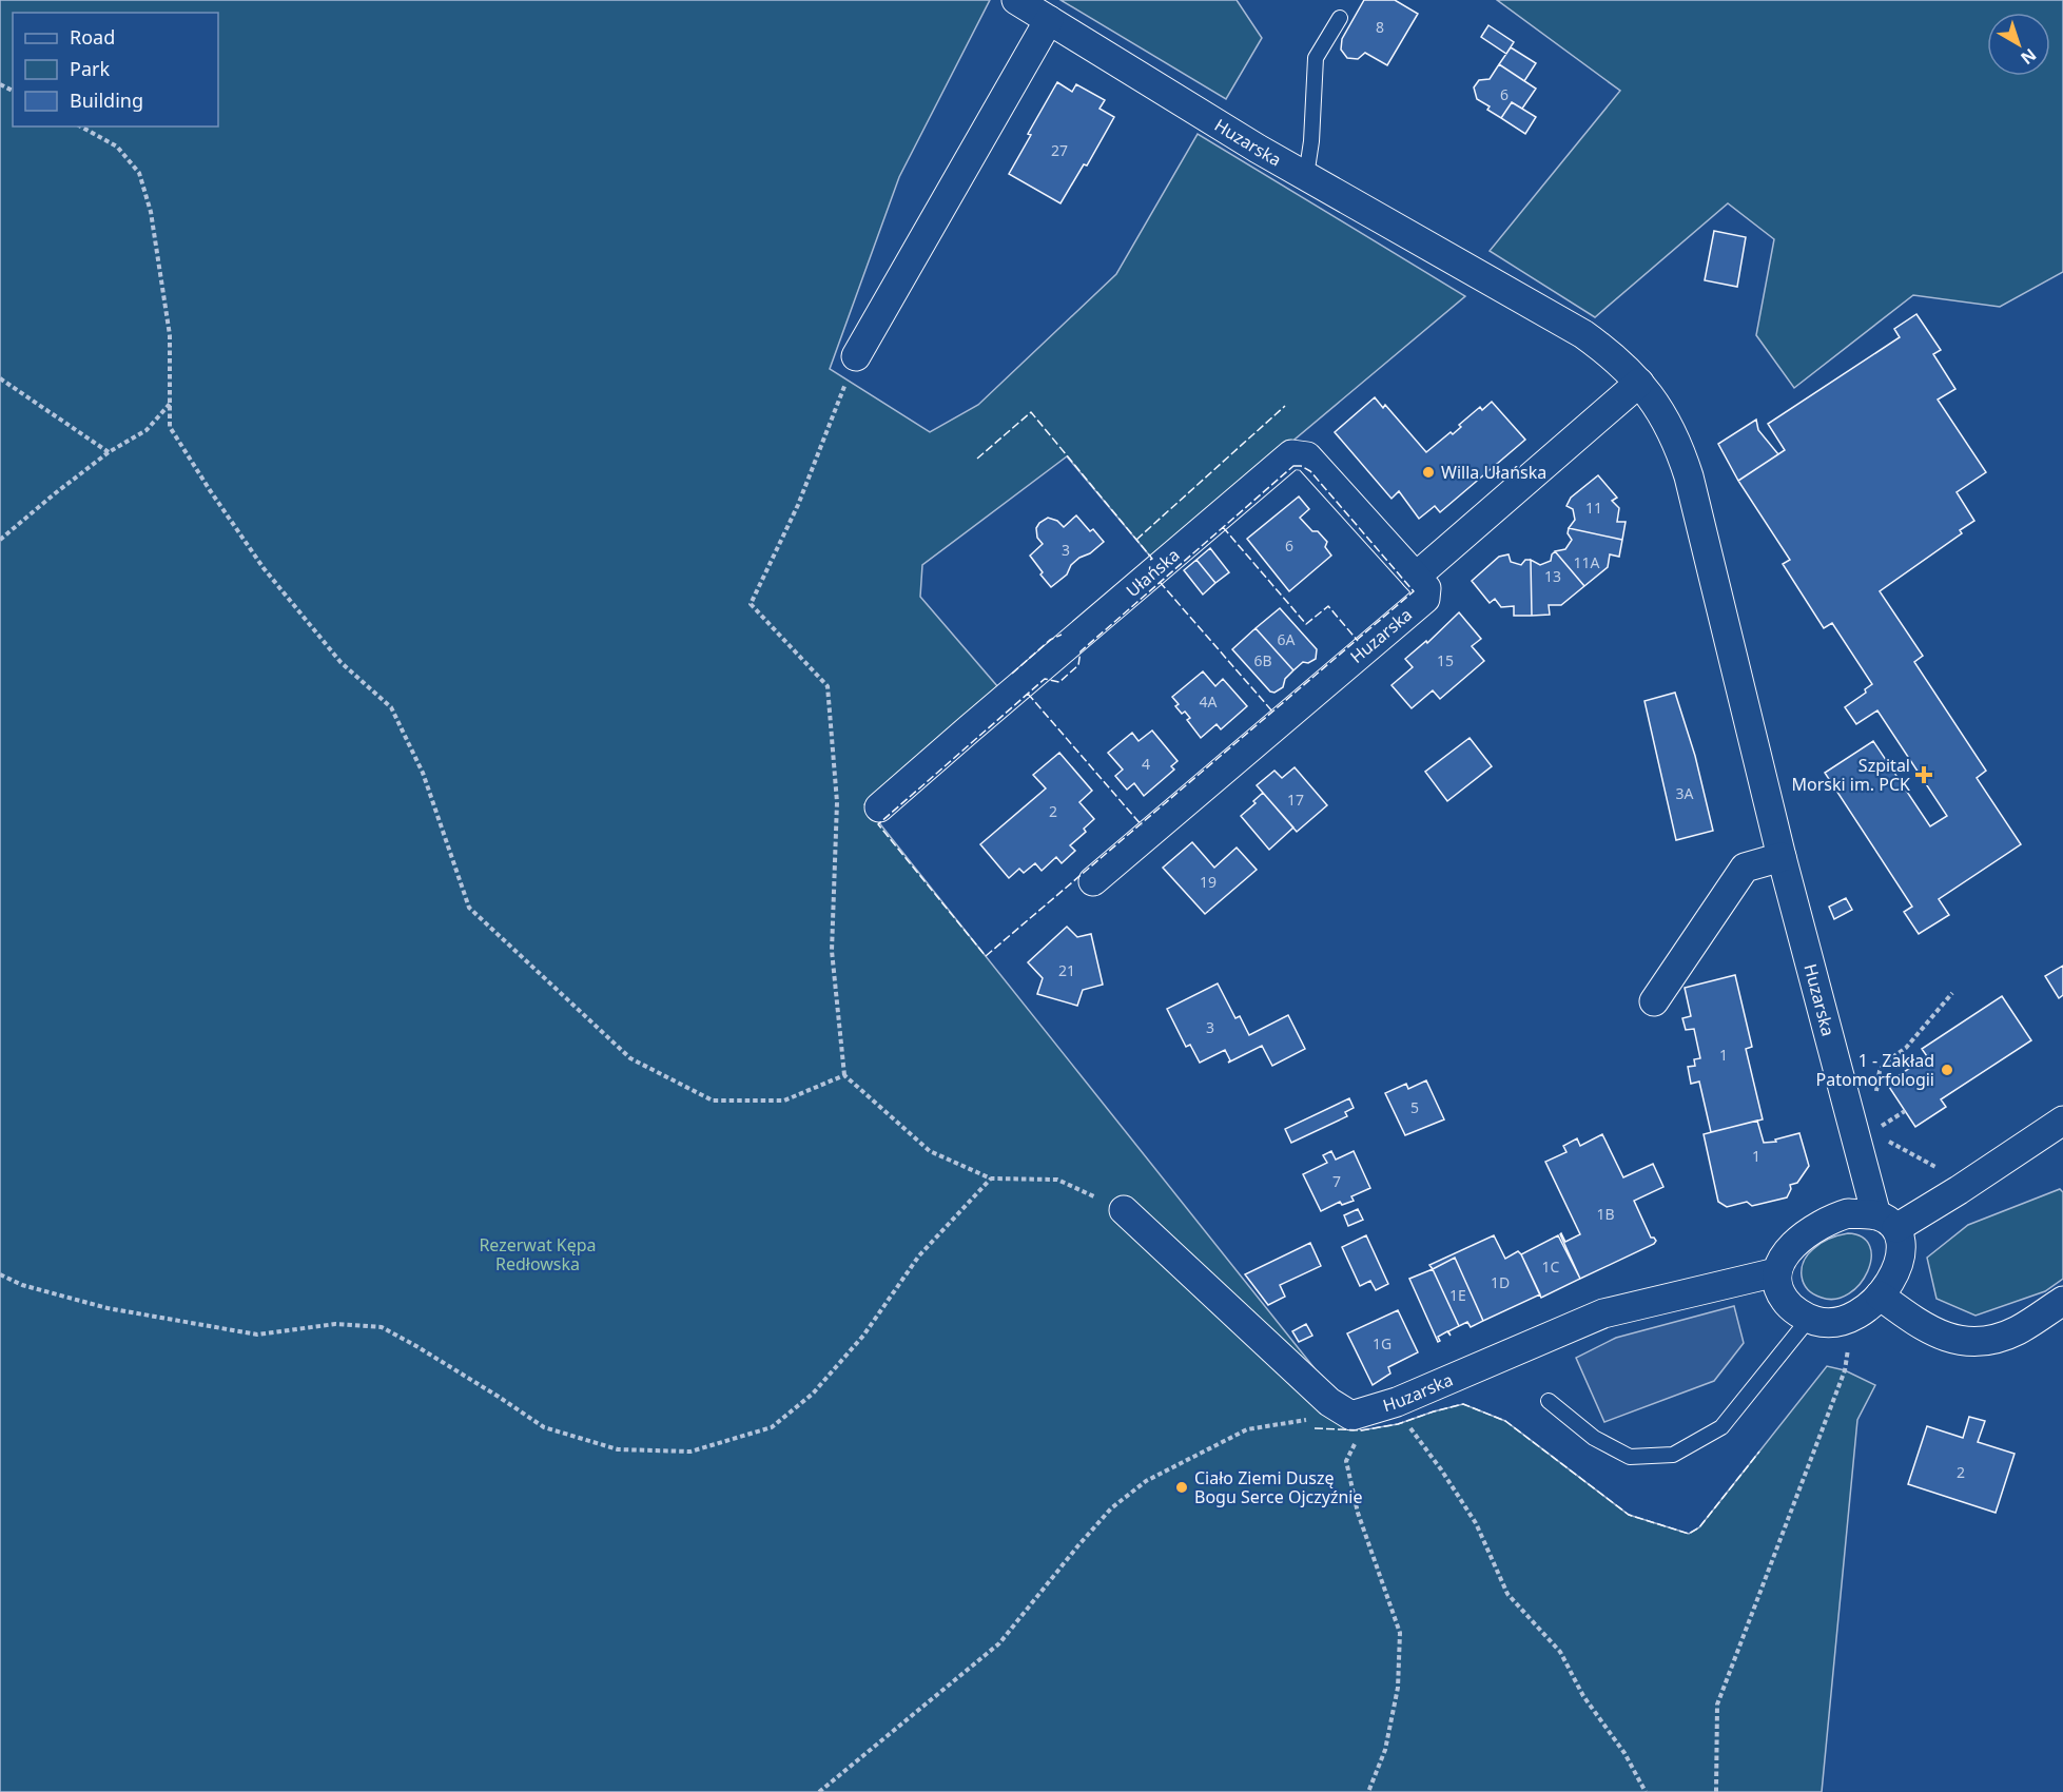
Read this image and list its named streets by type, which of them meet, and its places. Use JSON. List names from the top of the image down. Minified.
{"streets":{"street":["Huzarska","Ułańska"]},"crossings":[["Huzarska","Ułańska"]],"parks":["Rezerwat Kępa Redłowska"],"places":{"other":["Willa Ułańska","1 - Zakład Patomorfologii","Ciało Ziemi Duszę Bogu Serce Ojczyźnie"],"health":["Szpital Morski im. PCK"]},"house_numbers":["8","6","27","11","6","3","11A","13","6A","6B","15","4A","4","3A","17","2","19","21","3","1","5","1","7","1B","1C","1D","1E","1G","2"],"legend":["Road","Park","Building"],"north":"bottom right"}
